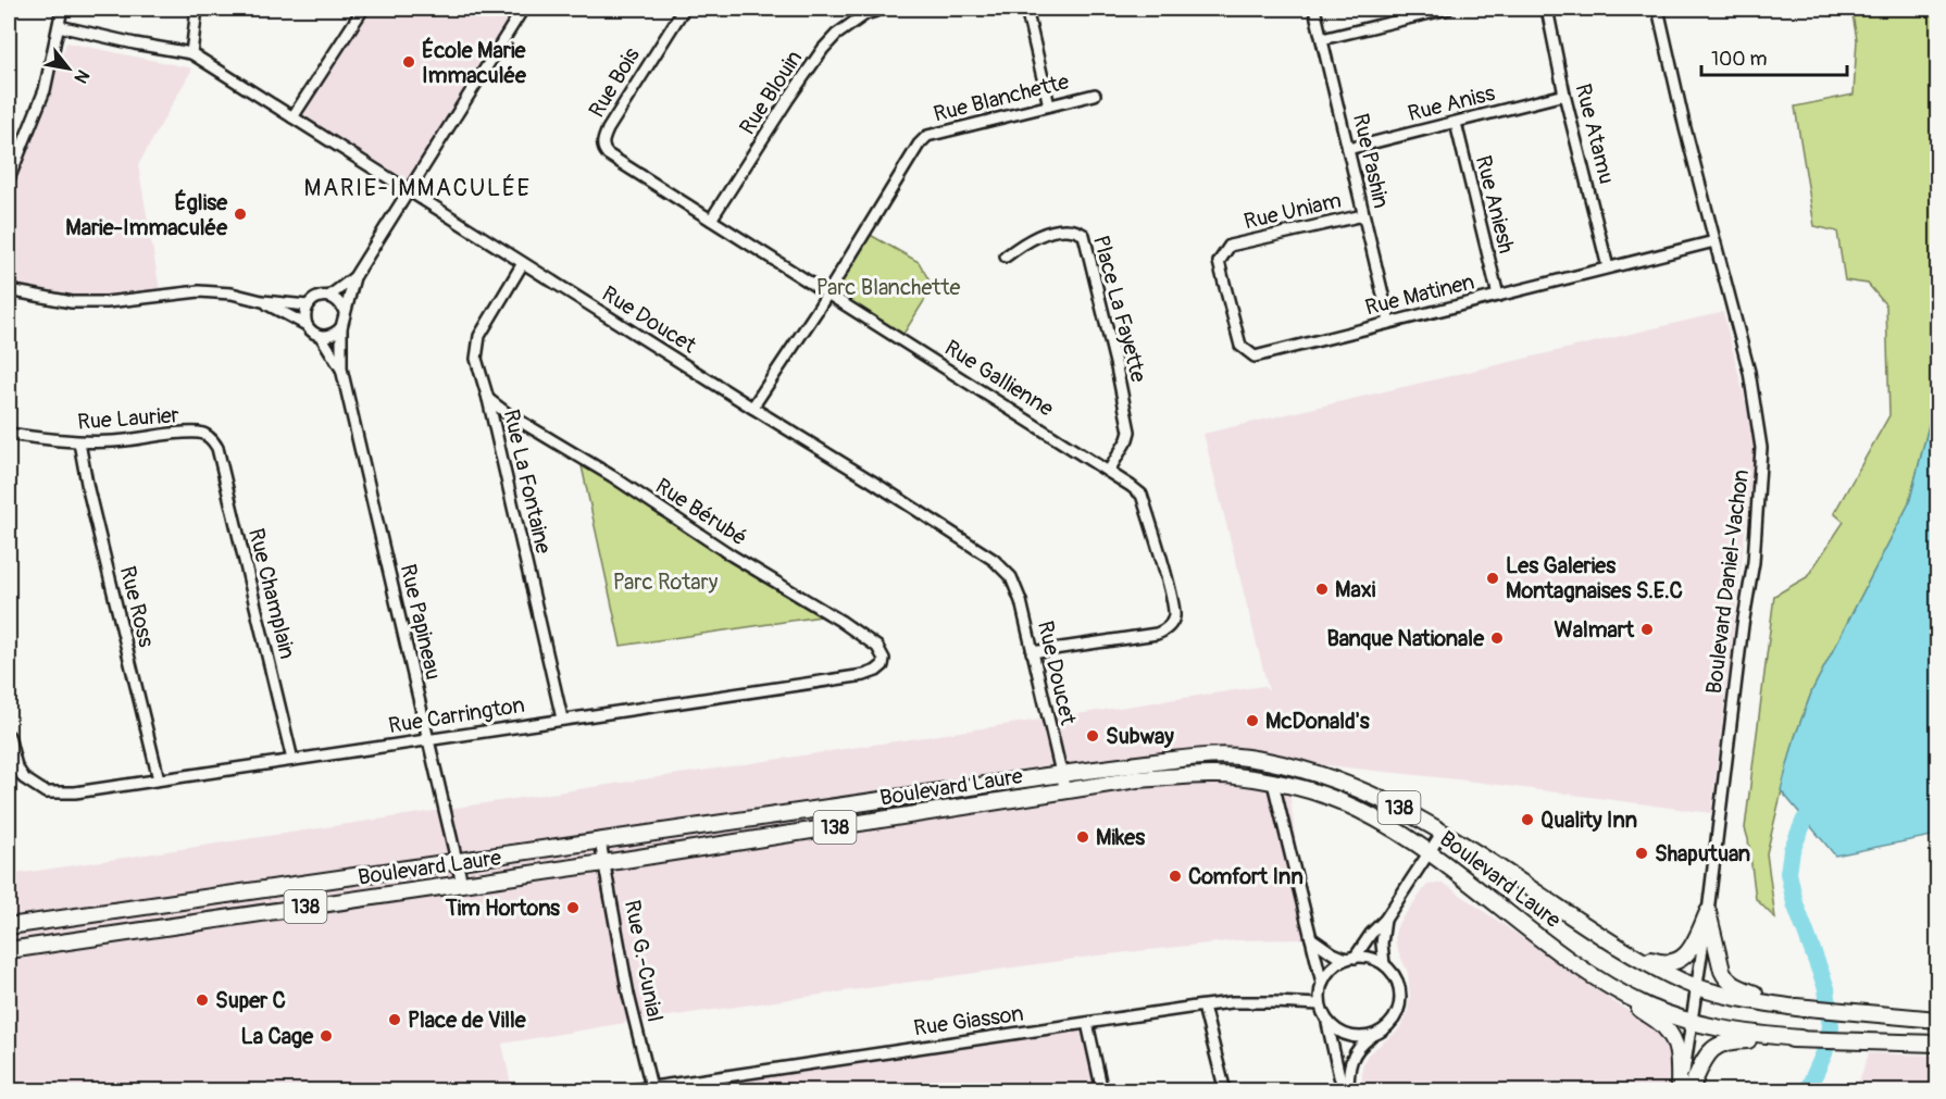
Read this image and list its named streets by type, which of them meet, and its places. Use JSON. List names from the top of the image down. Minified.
{"streets":{"highway":["Boulevard Laure","138"],"street":["Rue Bois","Rue Blouin","Rue Blanchette","Rue Aniss","Rue Atamu","Rue Pashin","Rue Aniesh","Rue Uniam","Rue Matinen","Place La Fayette","Rue Doucet","Rue Gallienne","Rue Laurier","Rue La Fontaine","Rue Bérubé","Boulevard Daniel-Vachon","Rue Champlain","Rue Ross","Rue Papineau","Rue Carrington","Rue G.-Cunial","Rue Giasson"]},"crossings":[["Rue Bois","Rue Gallienne"],["Rue Blouin","Rue Gallienne"],["Rue Blanchette","Rue Doucet"],["Rue Blanchette","Rue Gallienne"],["Rue Aniss","Rue Atamu"],["Rue Aniss","Rue Pashin"],["Rue Aniss","Rue Aniesh"],["Rue Atamu","Rue Matinen"],["Rue Pashin","Rue Uniam"],["Rue Pashin","Rue Matinen"],["Rue Aniesh","Rue Matinen"],["Rue Uniam","Rue Matinen"],["Rue Matinen","Boulevard Daniel-Vachon"],["Place La Fayette","Rue Gallienne"],["Rue Doucet","Rue Gallienne"],["Rue Doucet","Rue La Fontaine"],["Rue Doucet","Boulevard Laure"],["Rue Laurier","Rue Champlain"],["Rue Laurier","Rue Ross"],["Rue La Fontaine","Rue Bérubé"],["Rue La Fontaine","Rue Carrington"],["Rue Bérubé","Rue Carrington"],["Boulevard Daniel-Vachon","Boulevard Laure"],["Rue Champlain","Rue Carrington"],["Rue Ross","Rue Carrington"],["Rue Papineau","Rue Carrington"],["Rue Papineau","Boulevard Laure"],["Boulevard Laure","138"],["Boulevard Laure","Rue G.-Cunial"],["Rue G.-Cunial","Rue Giasson"]],"districts":["MARIE-IMMACULÉE"],"parks":["Parc Blanchette","Parc Rotary"],"places":["École Marie Immaculée","Église Marie-Immaculée","Les Galeries Montagnaises S.E.C","Maxi","Walmart","Banque Nationale","McDonald's","Subway","Quality Inn","Mikes","Shaputuan","Comfort Inn","Tim Hortons","Super C","Place de Ville","La Cage"],"scale_bar":"100 m","north":"bottom right"}
